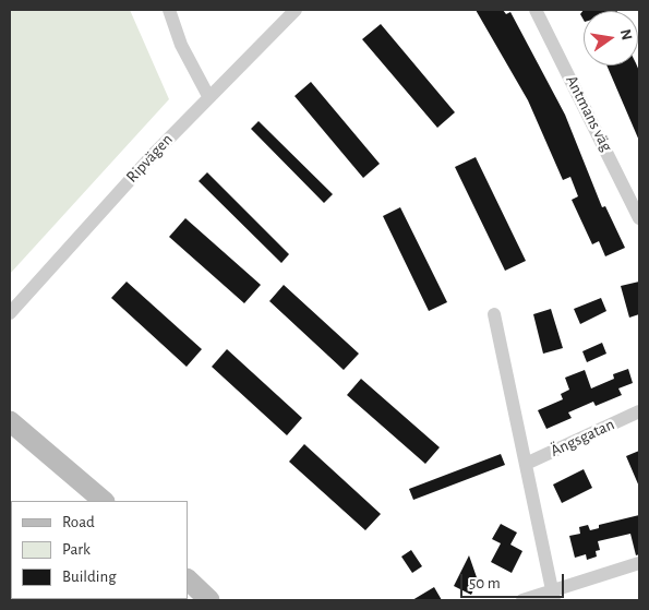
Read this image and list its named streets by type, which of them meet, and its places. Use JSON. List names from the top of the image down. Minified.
{"streets":{"street":["Antmans väg","Ripvägen","Ängsgatan"]},"legend":["Road","Park","Building"],"scale_bar":"50 m","north":"right"}
